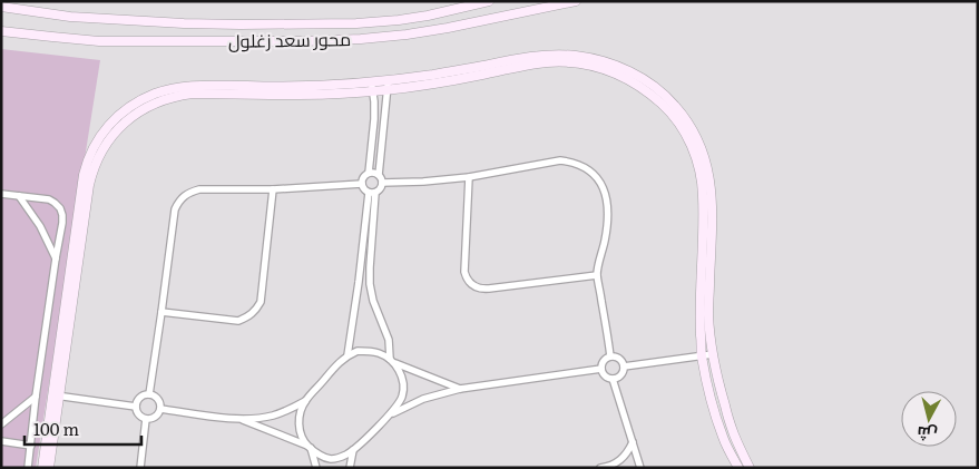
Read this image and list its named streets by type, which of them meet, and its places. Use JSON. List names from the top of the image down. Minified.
{"streets":{"street":["محور سعد زغلول"]},"scale_bar":"100 m","north":"bottom"}
